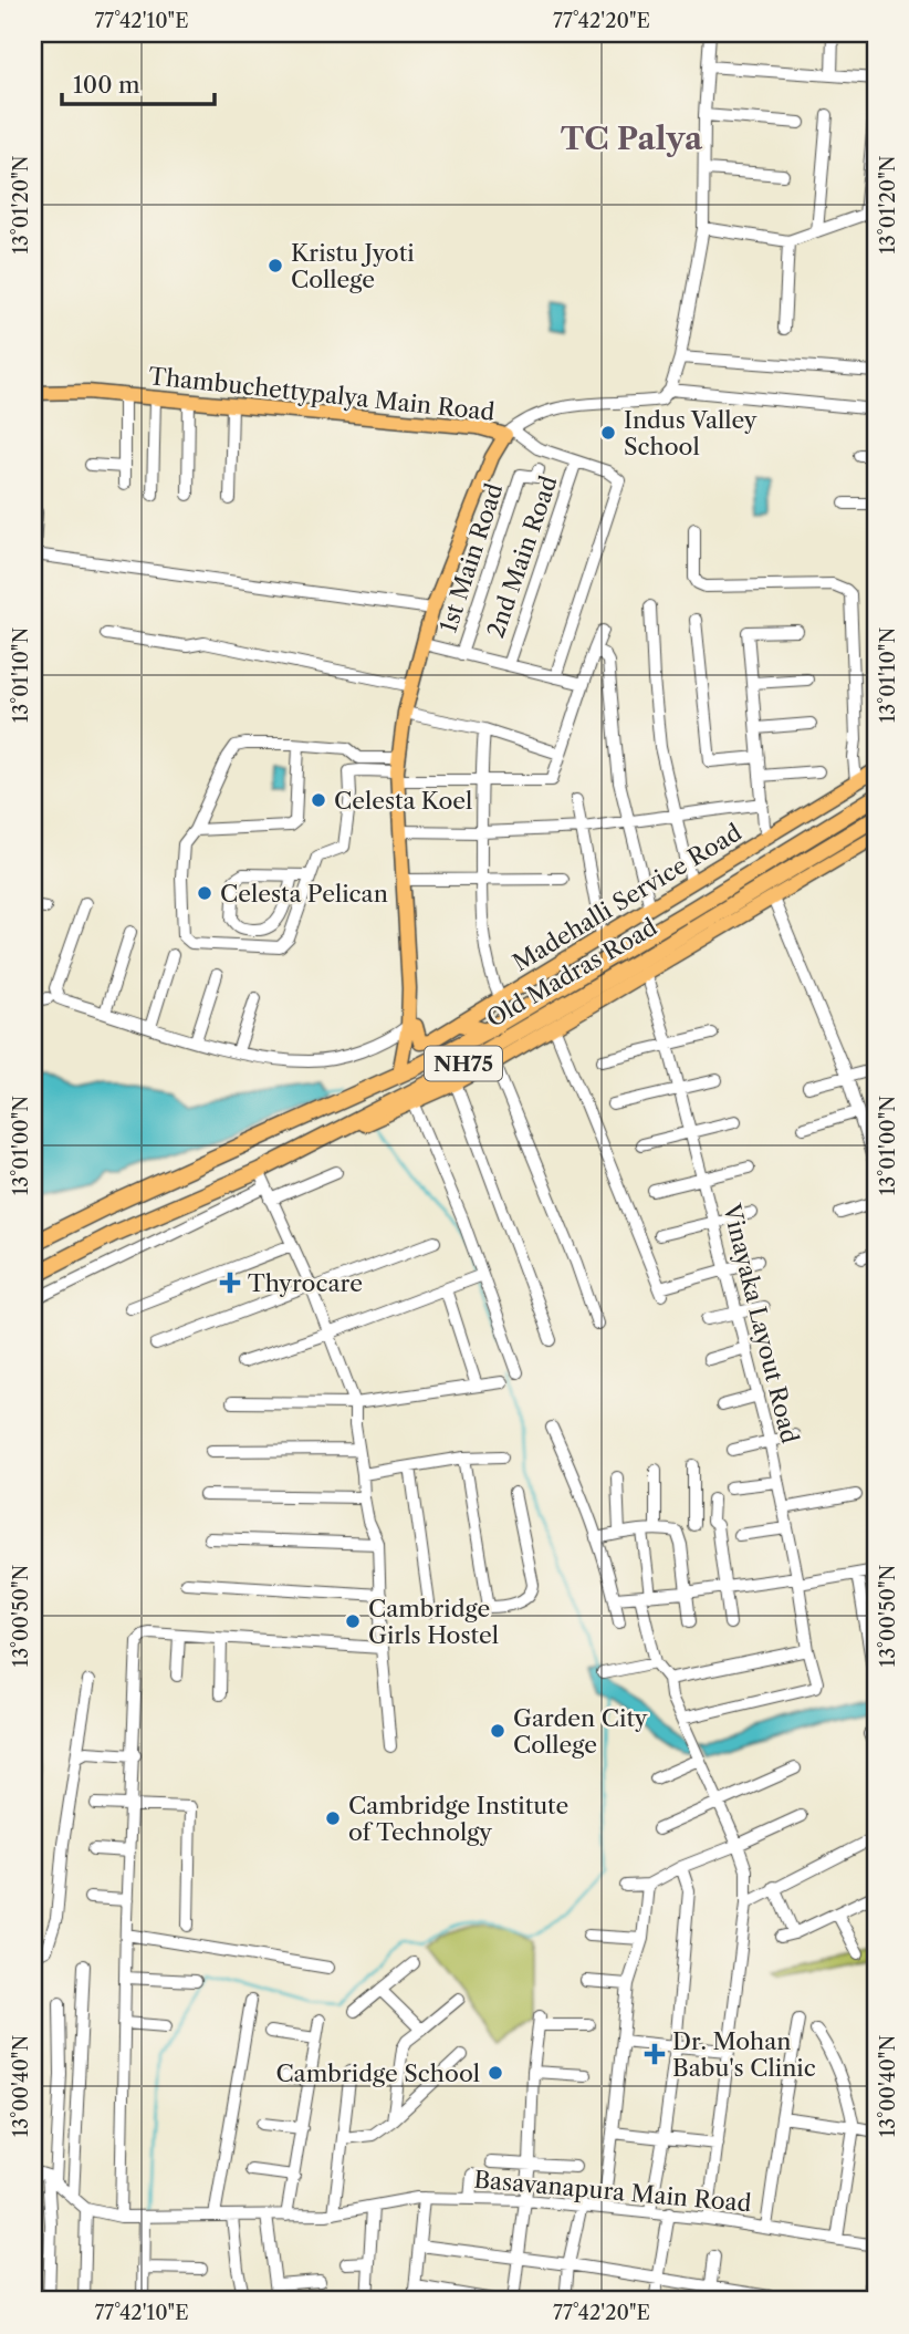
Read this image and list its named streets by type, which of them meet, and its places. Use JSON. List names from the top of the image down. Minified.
{"streets":{"highway":["Old Madras Road","NH75"],"main road":["Thambuchettypalya Main Road","Madehalli Service Road"],"street":["2nd Main Road","1st Main Road","Vinayaka Layout Road","Basavanapura Main Road"]},"crossings":[["Thambuchettypalya Main Road","Madehalli Service Road"],["Thambuchettypalya Main Road","Old Madras Road"]],"districts":["TC Palya"],"places":{"other":["Kristu Jyoti College","Indus Valley School","Celesta Koel","Celesta Pelican","Cambridge Girls Hostel","Garden City College","Cambridge Institute of Technolgy","Cambridge School"],"health":["Thyrocare","Dr. Mohan Babu's Clinic"]},"scale_bar":"100 m","coordinates":["77°42'10\"E","77°42'20\"E","13°01'20\"N","13°01'10\"N","13°01'00\"N","13°00'50\"N","13°00'40\"N"]}
